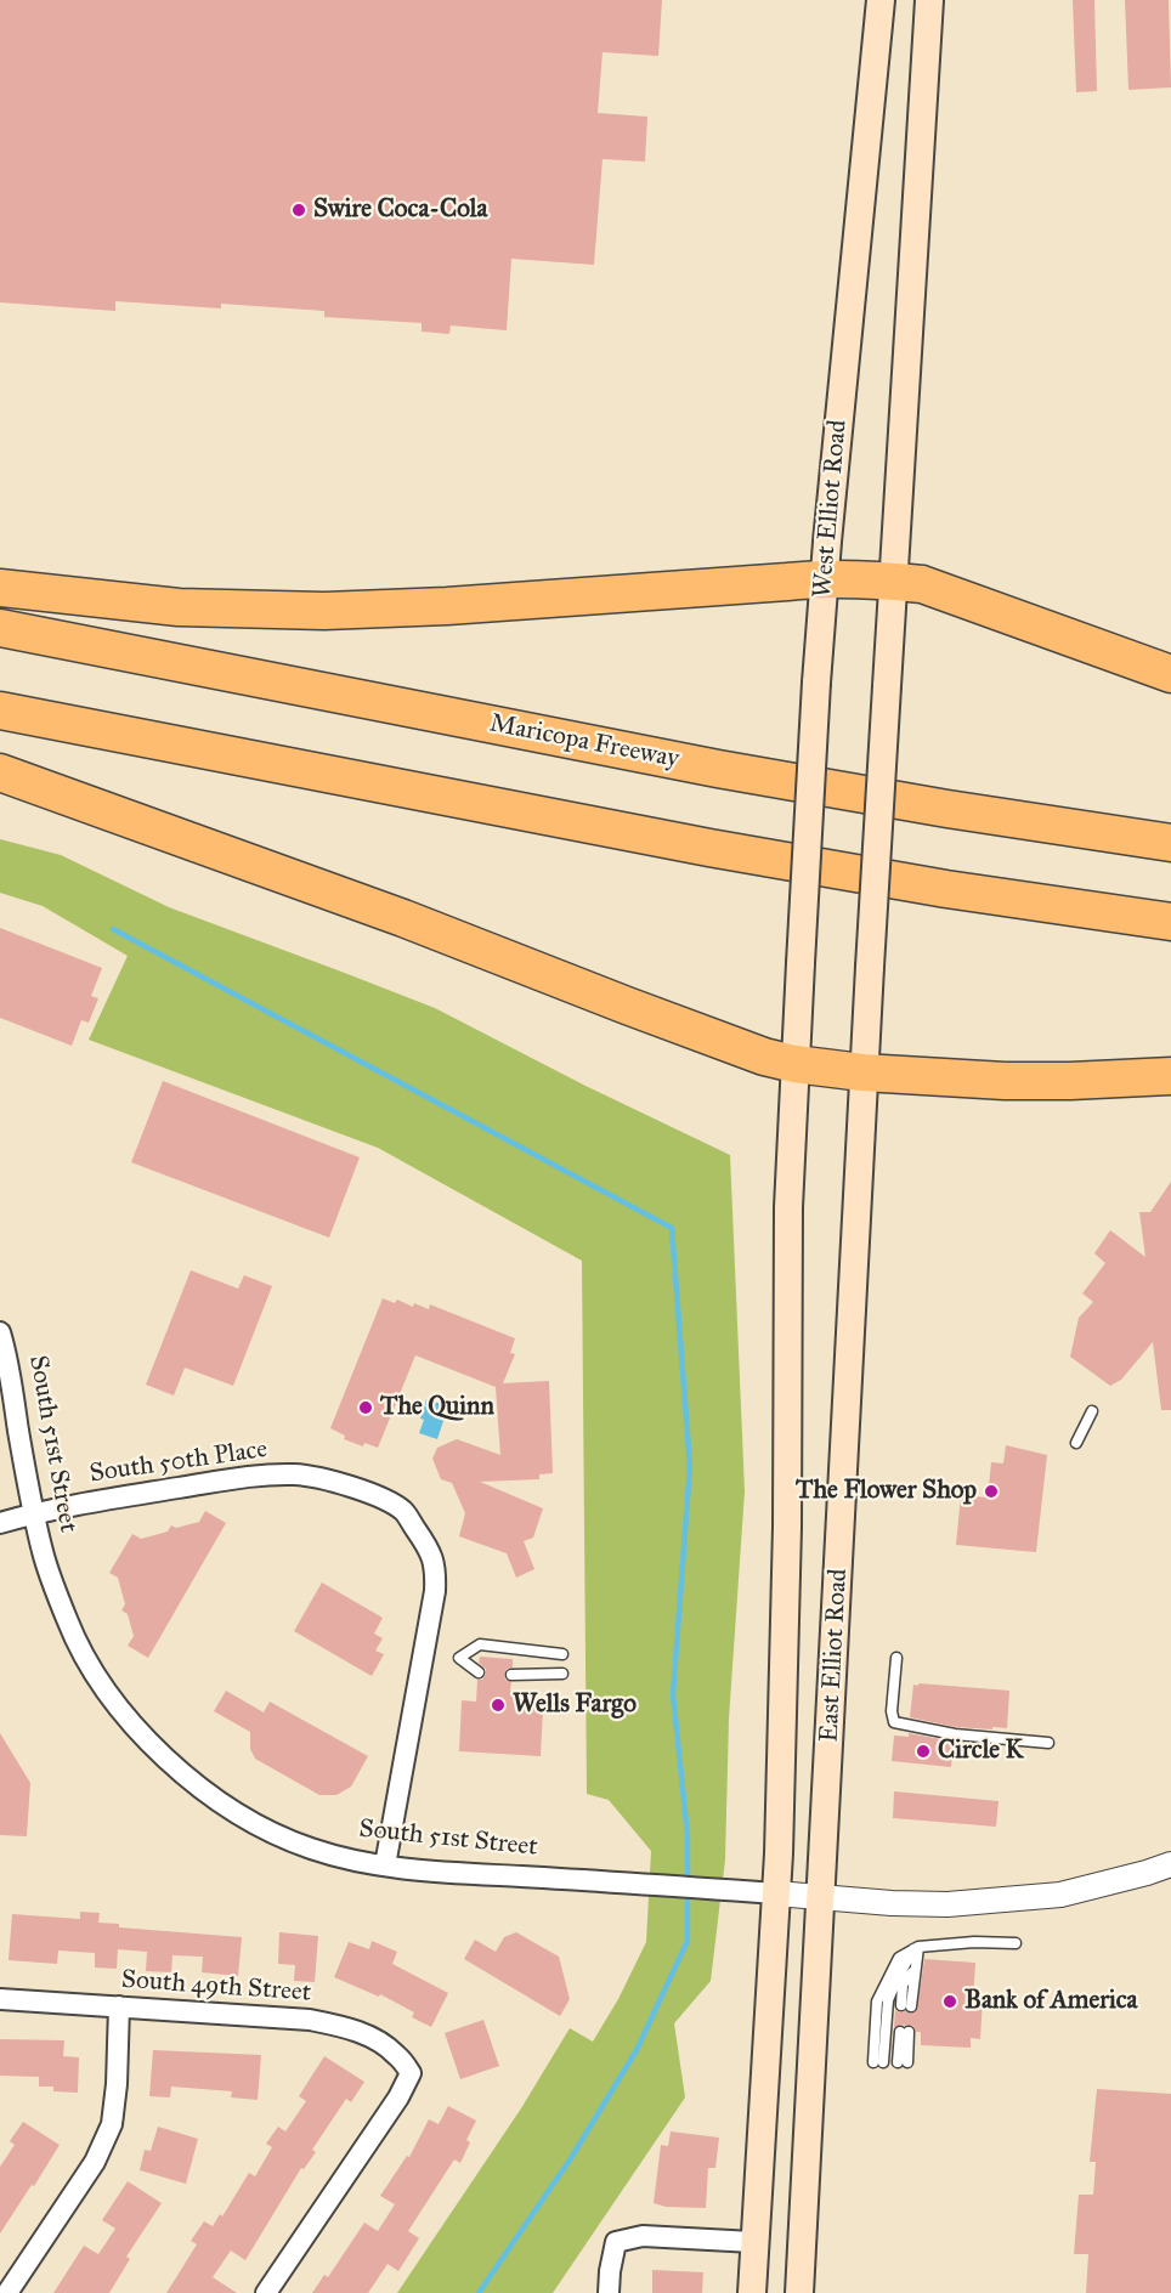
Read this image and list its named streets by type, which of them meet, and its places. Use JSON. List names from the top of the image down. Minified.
{"streets":{"highway":["Maricopa Freeway"],"main road":["West Elliot Road","East Elliot Road"],"street":["South 51st Street","South 50th Place","South 49th Street"]},"crossings":[["West Elliot Road","East Elliot Road"],["South 51st Street","South 50th Place"],["South 51st Street","East Elliot Road"]],"places":["Swire Coca-Cola","The Quinn","The Flower Shop","Wells Fargo","Circle K","Bank of America"]}
